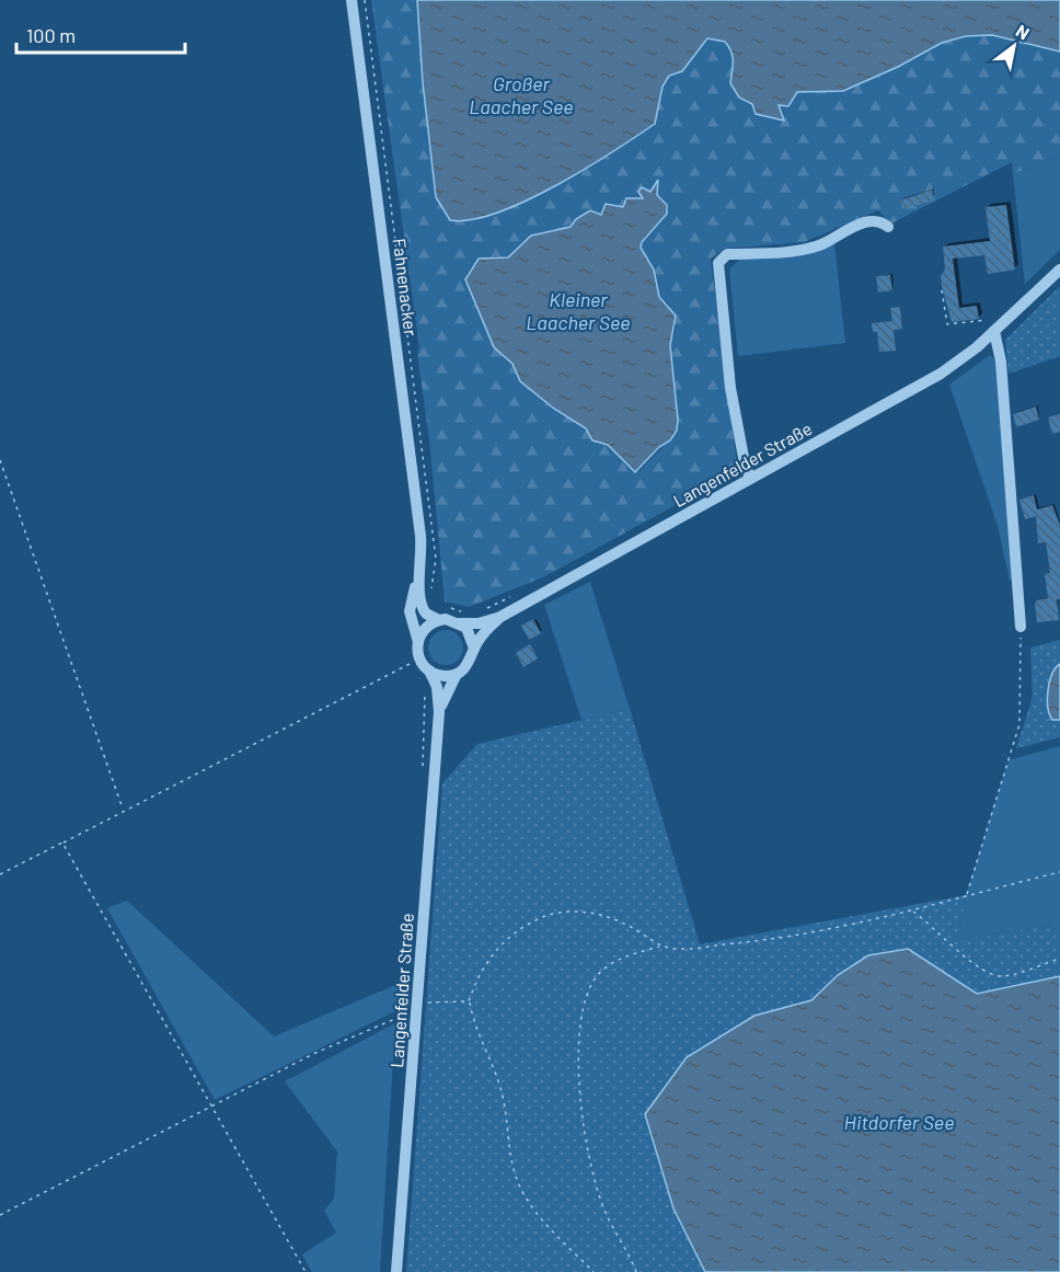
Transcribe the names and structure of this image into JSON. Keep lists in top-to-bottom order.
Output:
{
  "streets": {
    "street": ["Fahnenacker", "Langenfelder Straße"]
  },
  "crossings": [
    ["Fahnenacker", "Langenfelder Straße"]
  ],
  "water": ["Großer Laacher See", "Kleiner Laacher See", "Hitdorfer See"],
  "scale_bar": "100 m",
  "north": "top right"
}
